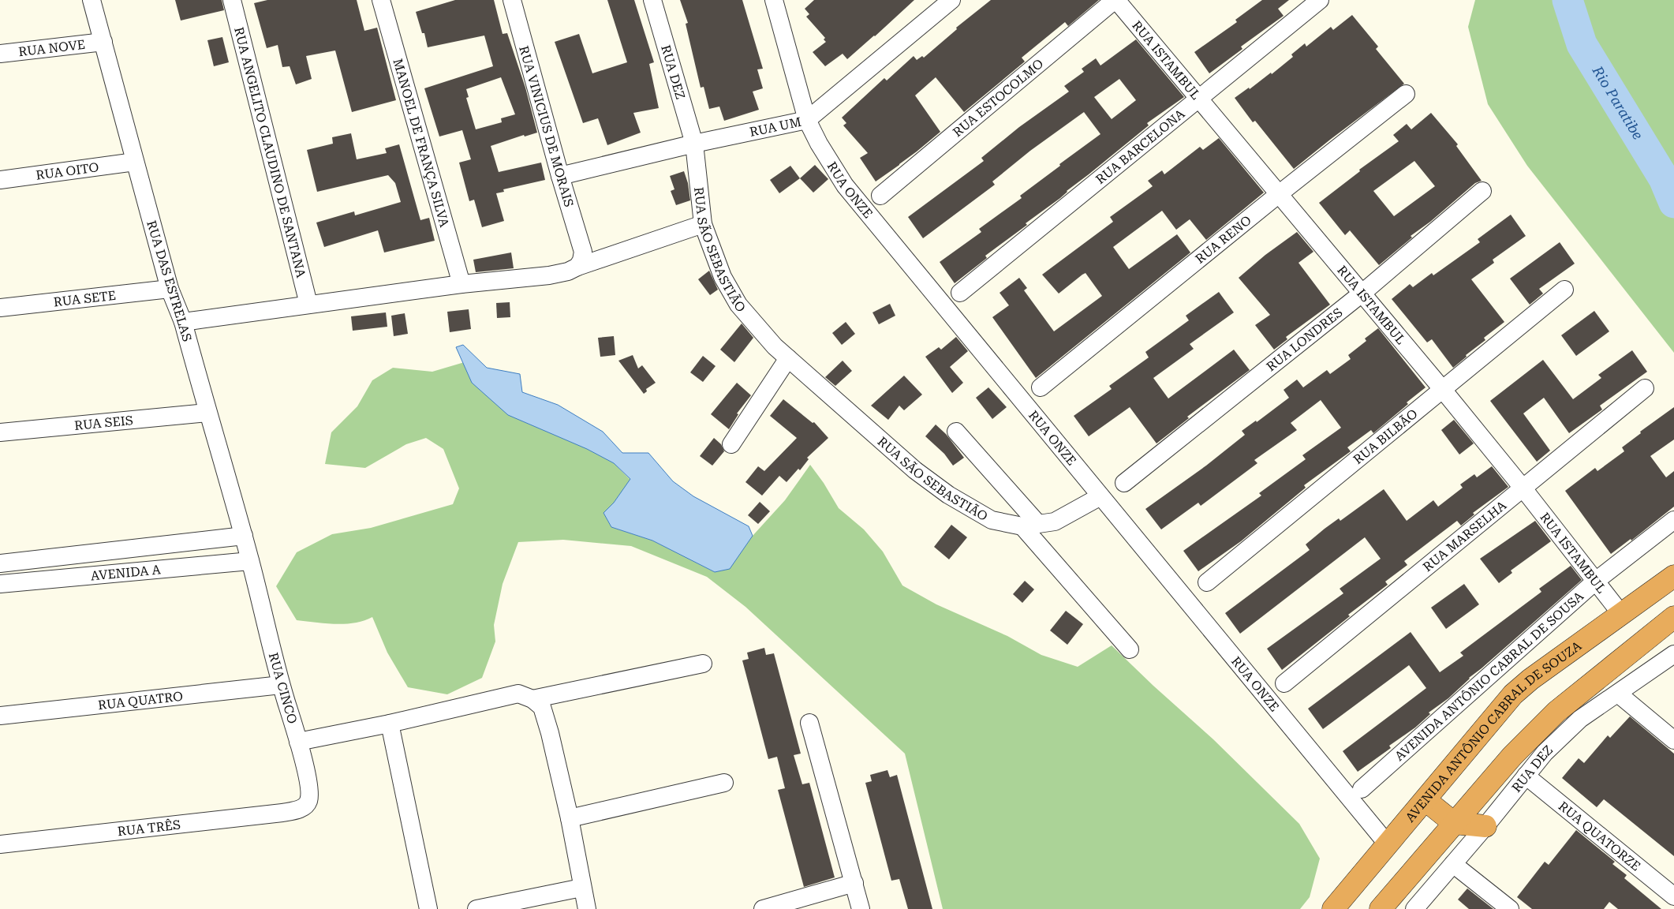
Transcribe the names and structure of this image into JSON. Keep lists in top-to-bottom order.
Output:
{
  "streets": {
    "highway": ["AVENIDA ANTÔNIO CABRAL DE SOUZA"],
    "street": [
      "RUA NOVE",
      "RUA ISTAMBUL",
      "RUA DEZ",
      "RUA ESTOCOLMO",
      "RUA VINICIUS DE MORAIS",
      "RUA UM",
      "MANOEL DE FRANÇA SILVA",
      "RUA BARCELONA",
      "RUA ANGELITO CLAUDINO DE SANTANA",
      "RUA OITO",
      "RUA ONZE",
      "RUA RENO",
      "RUA SÃO SEBASTIÃO",
      "RUA DAS ESTRELAS",
      "RUA SETE",
      "RUA LONDRES",
      "RUA SEIS",
      "RUA BILBÃO",
      "RUA MARSELHA",
      "AVENIDA A",
      "AVENIDA ANTÔNIO CABRAL DE SOUSA",
      "RUA CINCO",
      "RUA QUATRO",
      "RUA TRÊS",
      "RUA QUATORZE"
    ]
  },
  "crossings": [
    ["RUA NOVE", "RUA DAS ESTRELAS"],
    ["RUA ISTAMBUL", "RUA ESTOCOLMO"],
    ["RUA ISTAMBUL", "RUA BARCELONA"],
    ["RUA ISTAMBUL", "RUA RENO"],
    ["RUA ISTAMBUL", "RUA LONDRES"],
    ["RUA ISTAMBUL", "RUA BILBÃO"],
    ["RUA ISTAMBUL", "RUA MARSELHA"],
    ["RUA ISTAMBUL", "AVENIDA ANTÔNIO CABRAL DE SOUSA"],
    ["RUA ISTAMBUL", "AVENIDA ANTÔNIO CABRAL DE SOUZA"],
    ["RUA DEZ", "RUA UM"],
    ["RUA DEZ", "RUA SÃO SEBASTIÃO"],
    ["RUA DEZ", "RUA QUATORZE"],
    ["RUA VINICIUS DE MORAIS", "RUA UM"],
    ["RUA UM", "RUA ONZE"],
    ["RUA UM", "RUA SÃO SEBASTIÃO"],
    ["RUA OITO", "RUA DAS ESTRELAS"],
    ["RUA ONZE", "RUA SÃO SEBASTIÃO"],
    ["RUA ONZE", "AVENIDA ANTÔNIO CABRAL DE SOUZA"],
    ["RUA DAS ESTRELAS", "RUA SETE"],
    ["RUA DAS ESTRELAS", "RUA SEIS"],
    ["RUA DAS ESTRELAS", "AVENIDA A"],
    ["RUA DAS ESTRELAS", "RUA CINCO"],
    ["AVENIDA A", "RUA CINCO"],
    ["RUA CINCO", "RUA QUATRO"],
    ["RUA CINCO", "RUA TRÊS"]
  ],
  "water": ["Rio Paratibe"]
}
